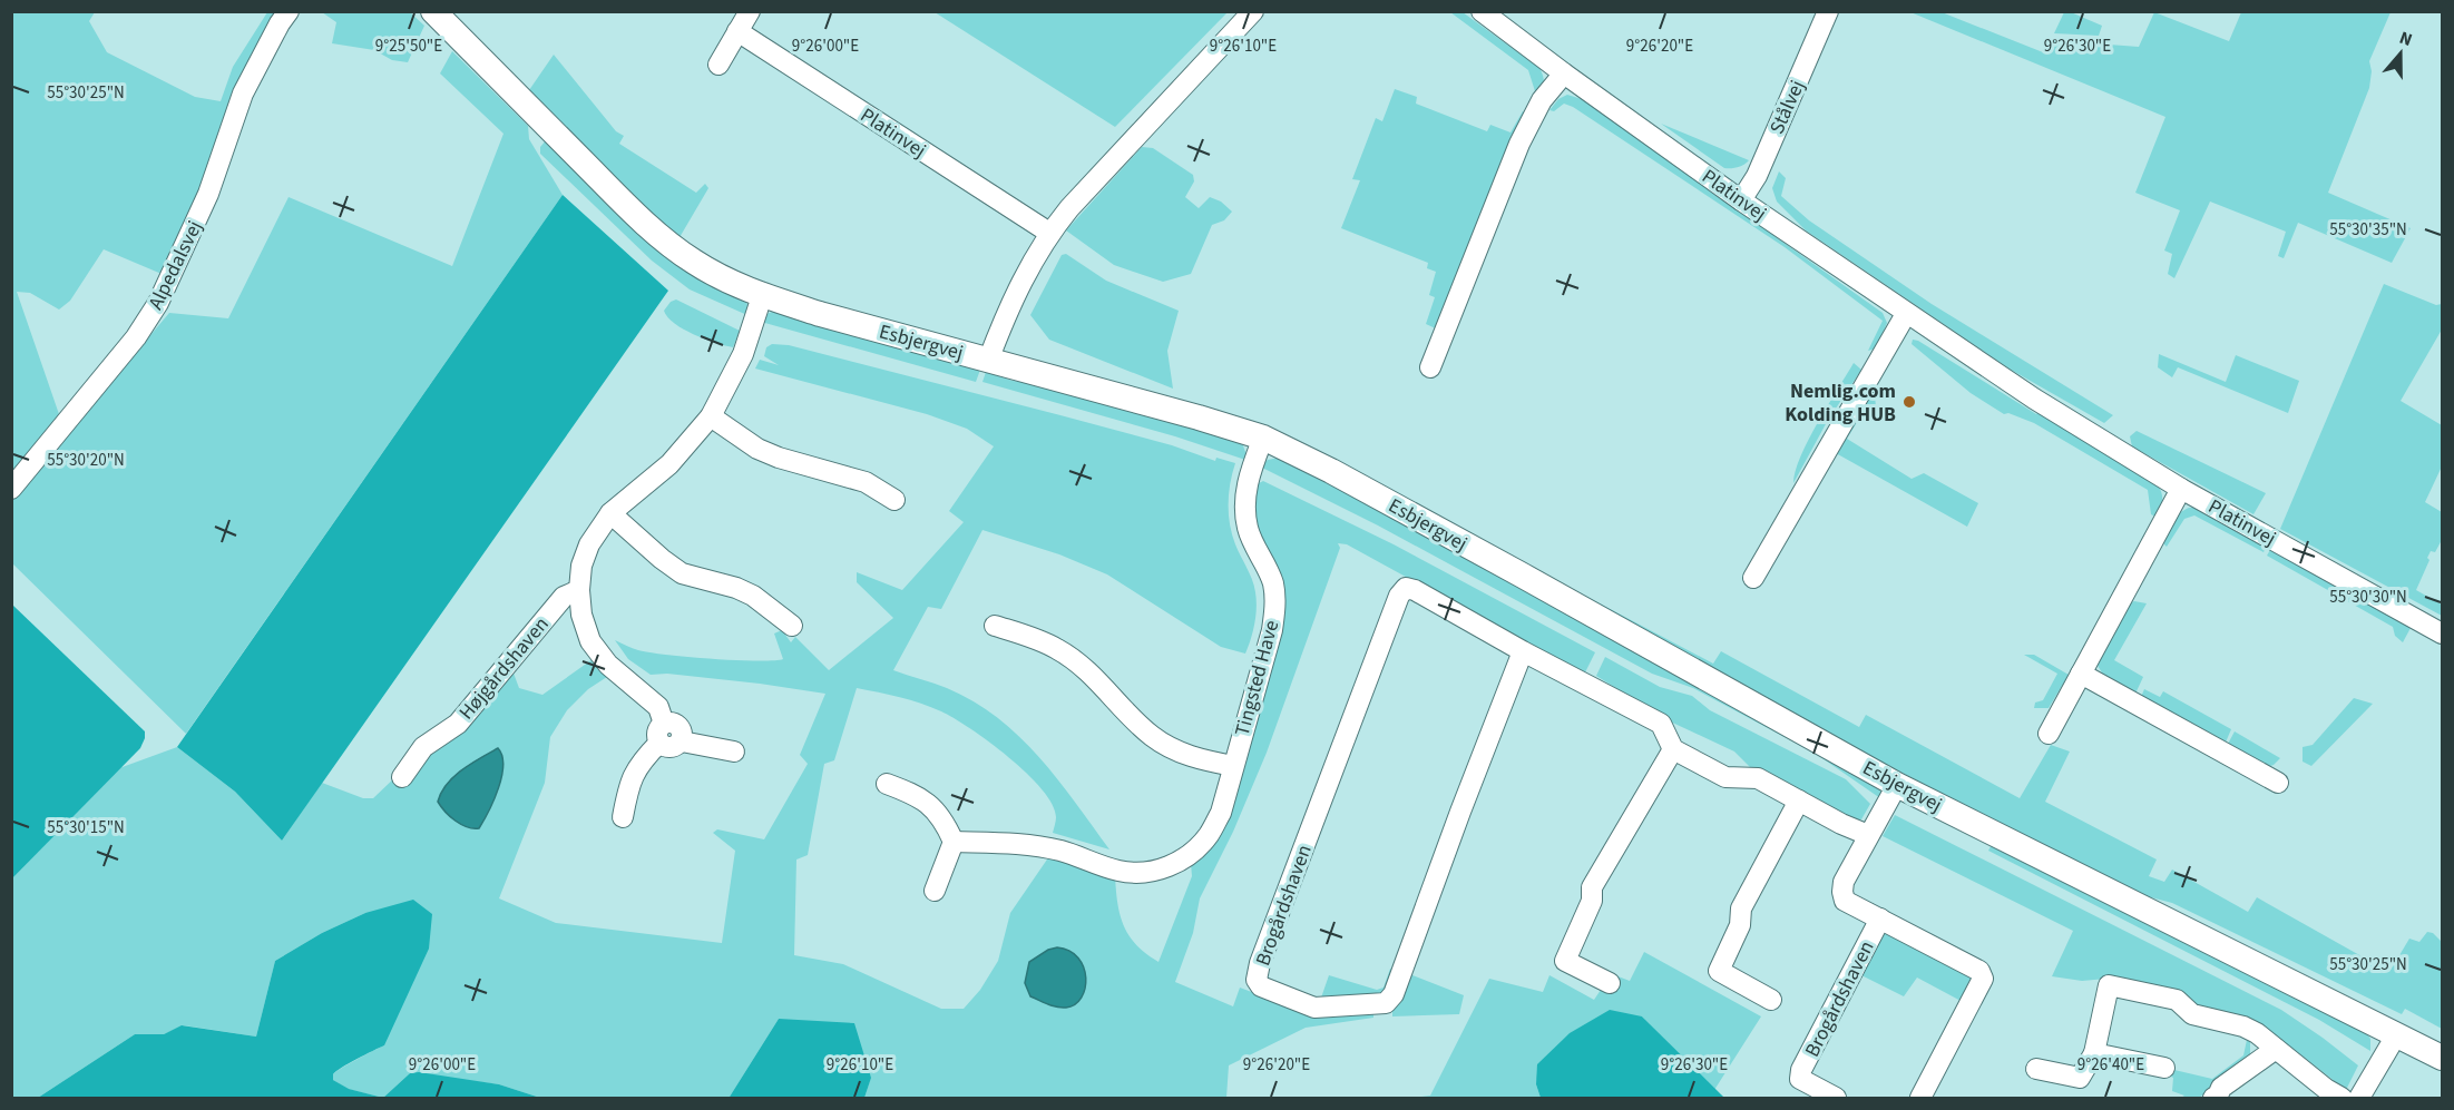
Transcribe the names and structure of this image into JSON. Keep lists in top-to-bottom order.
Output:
{
  "streets": {
    "main road": ["Esbjergvej"],
    "street": [
      "Stålvej",
      "Platinvej",
      "Alpedalsvej",
      "Højgårdshaven",
      "Tingsted Have",
      "Brogårdshaven"
    ]
  },
  "crossings": [
    ["Stålvej", "Platinvej"],
    ["Esbjergvej", "Tingsted Have"],
    ["Esbjergvej", "Brogårdshaven"]
  ],
  "places": ["Nemlig.com Kolding HUB"],
  "north": "top",
  "coordinates": [
    "9°25'50\"E",
    "9°26'00\"E",
    "9°26'10\"E",
    "9°26'20\"E",
    "9°26'30\"E",
    "55°30'25\"N",
    "55°30'35\"N",
    "55°30'20\"N",
    "55°30'30\"N",
    "55°30'15\"N",
    "9°26'40\"E"
  ]
}
